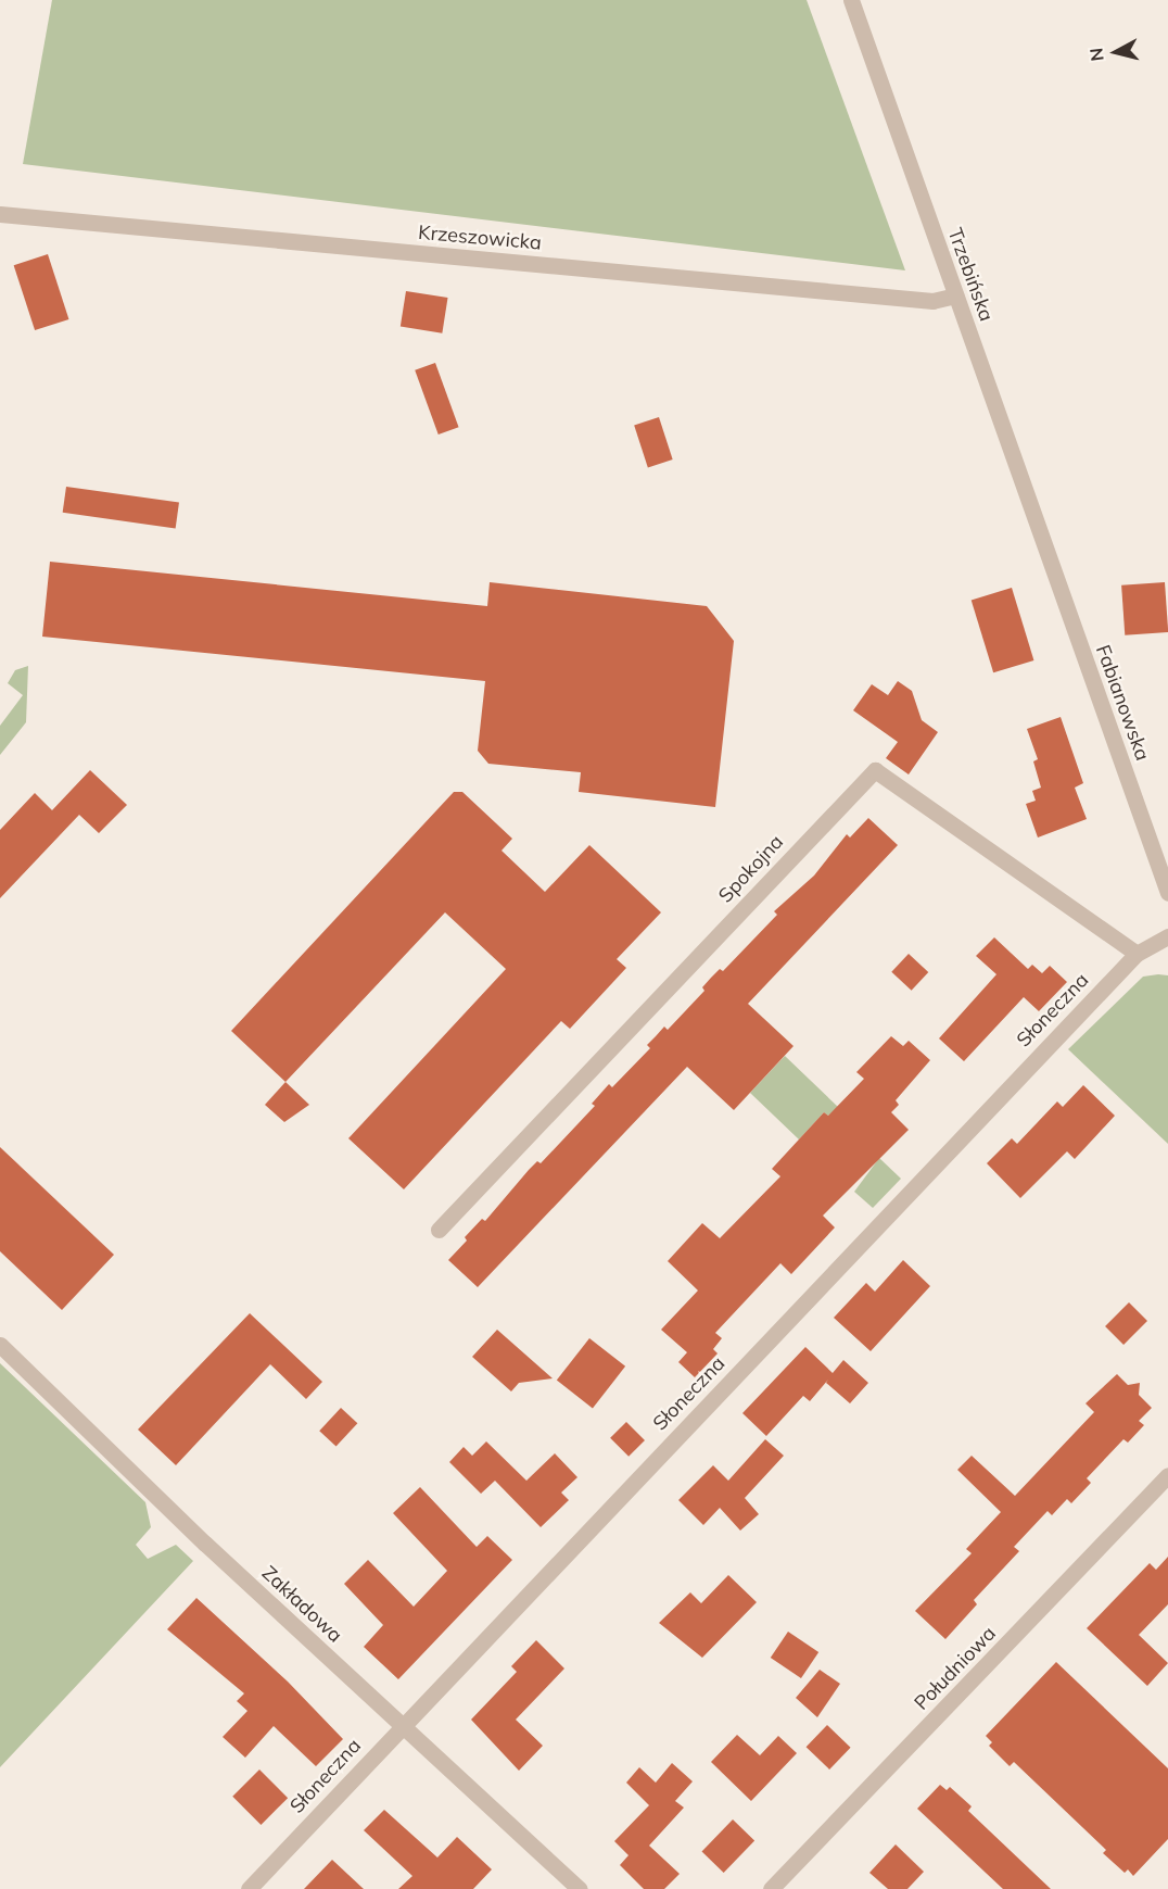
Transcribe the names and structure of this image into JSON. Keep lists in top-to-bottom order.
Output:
{
  "streets": {
    "street": [
      "Krzeszowicka",
      "Trzebińska",
      "Fabianowska",
      "Spokojna",
      "Słoneczna",
      "Zakładowa",
      "Południowa"
    ]
  },
  "crossings": [
    ["Krzeszowicka", "Trzebińska"],
    ["Trzebińska", "Fabianowska"],
    ["Spokojna", "Słoneczna"],
    ["Słoneczna", "Zakładowa"]
  ],
  "north": "left"
}
